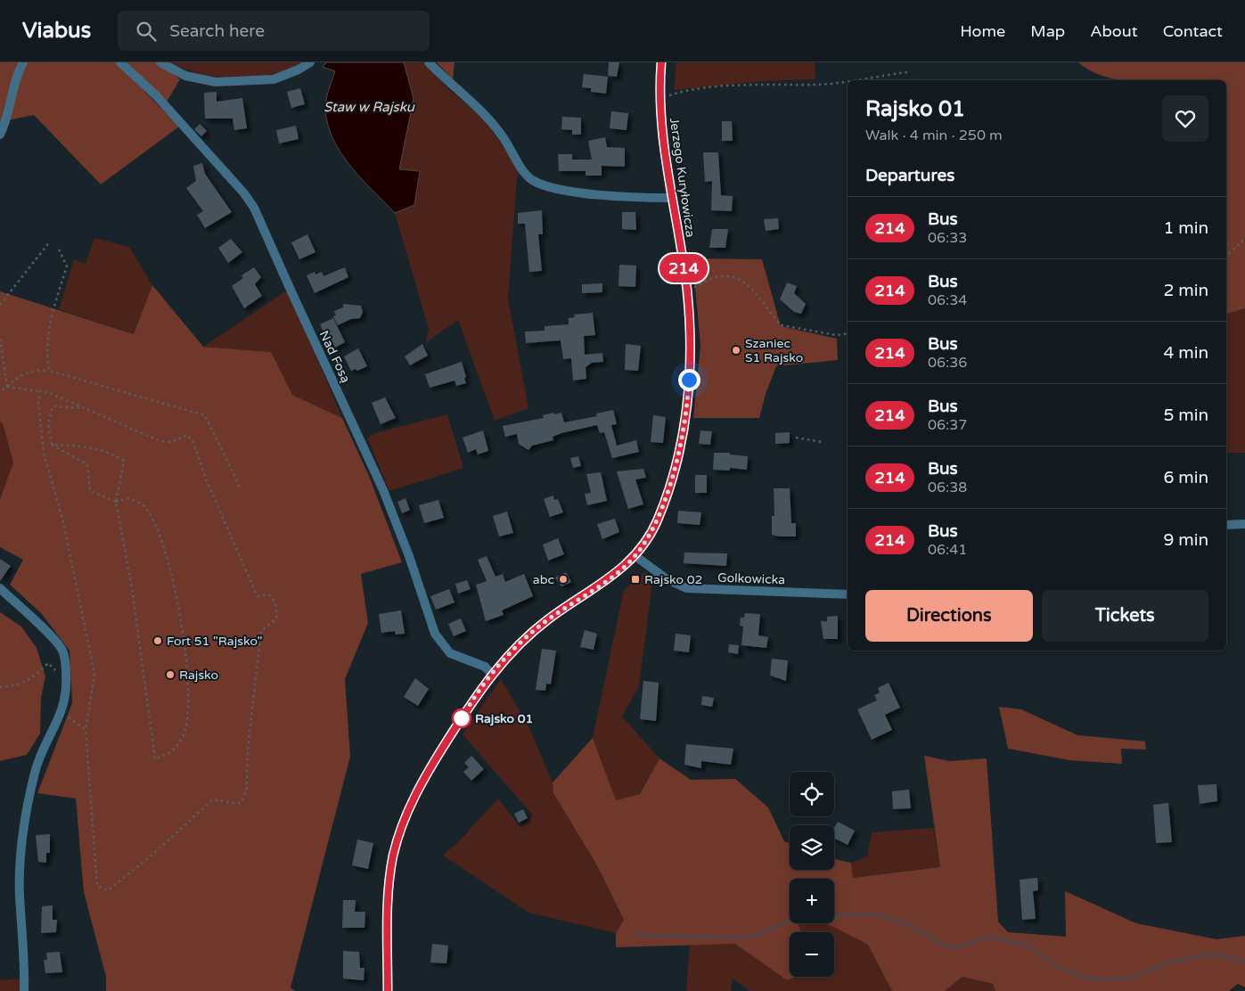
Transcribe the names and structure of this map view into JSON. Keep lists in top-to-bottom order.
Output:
{
  "streets": {
    "street": ["Jerzego Kuryłowicza", "Nad Fosą", "Golkowicka"]
  },
  "crossings": [
    ["Jerzego Kuryłowicza", "Nad Fosą"],
    ["Jerzego Kuryłowicza", "Golkowicka"]
  ],
  "water": ["Staw w Rajsku"],
  "places": {
    "other": [
      "Szaniec S1 Rajsko",
      "abc",
      "Fort 51 \"Rajsko\"",
      "Rajsko",
      "Rajsko 01"
    ],
    "transit": ["Rajsko 02"]
  },
  "lines": ["bus line 214"],
  "page": {
    "header": "Viabus",
    "search": "Search here",
    "nav": [
      "Home",
      "Map",
      "About",
      "Contact"
    ],
    "on_map": "214",
    "heading": [
      ["Rajsko 01", "Walk · 4 min · 250 m"],
      "Departures"
    ],
    "list": [
      {
        "mark": "214",
        "name": "Bus",
        "note": "06:33",
        "value": "1 min"
      },
      {
        "mark": "214",
        "name": "Bus",
        "note": "06:34",
        "value": "2 min"
      },
      {
        "mark": "214",
        "name": "Bus",
        "note": "06:36",
        "value": "4 min"
      },
      {
        "mark": "214",
        "name": "Bus",
        "note": "06:37",
        "value": "5 min"
      },
      {
        "mark": "214",
        "name": "Bus",
        "note": "06:38",
        "value": "6 min"
      },
      {
        "mark": "214",
        "name": "Bus",
        "note": "06:41",
        "value": "9 min"
      }
    ],
    "buttons": ["Directions", "Tickets"],
    "map_buttons": ["+", "−"]
  }
}
